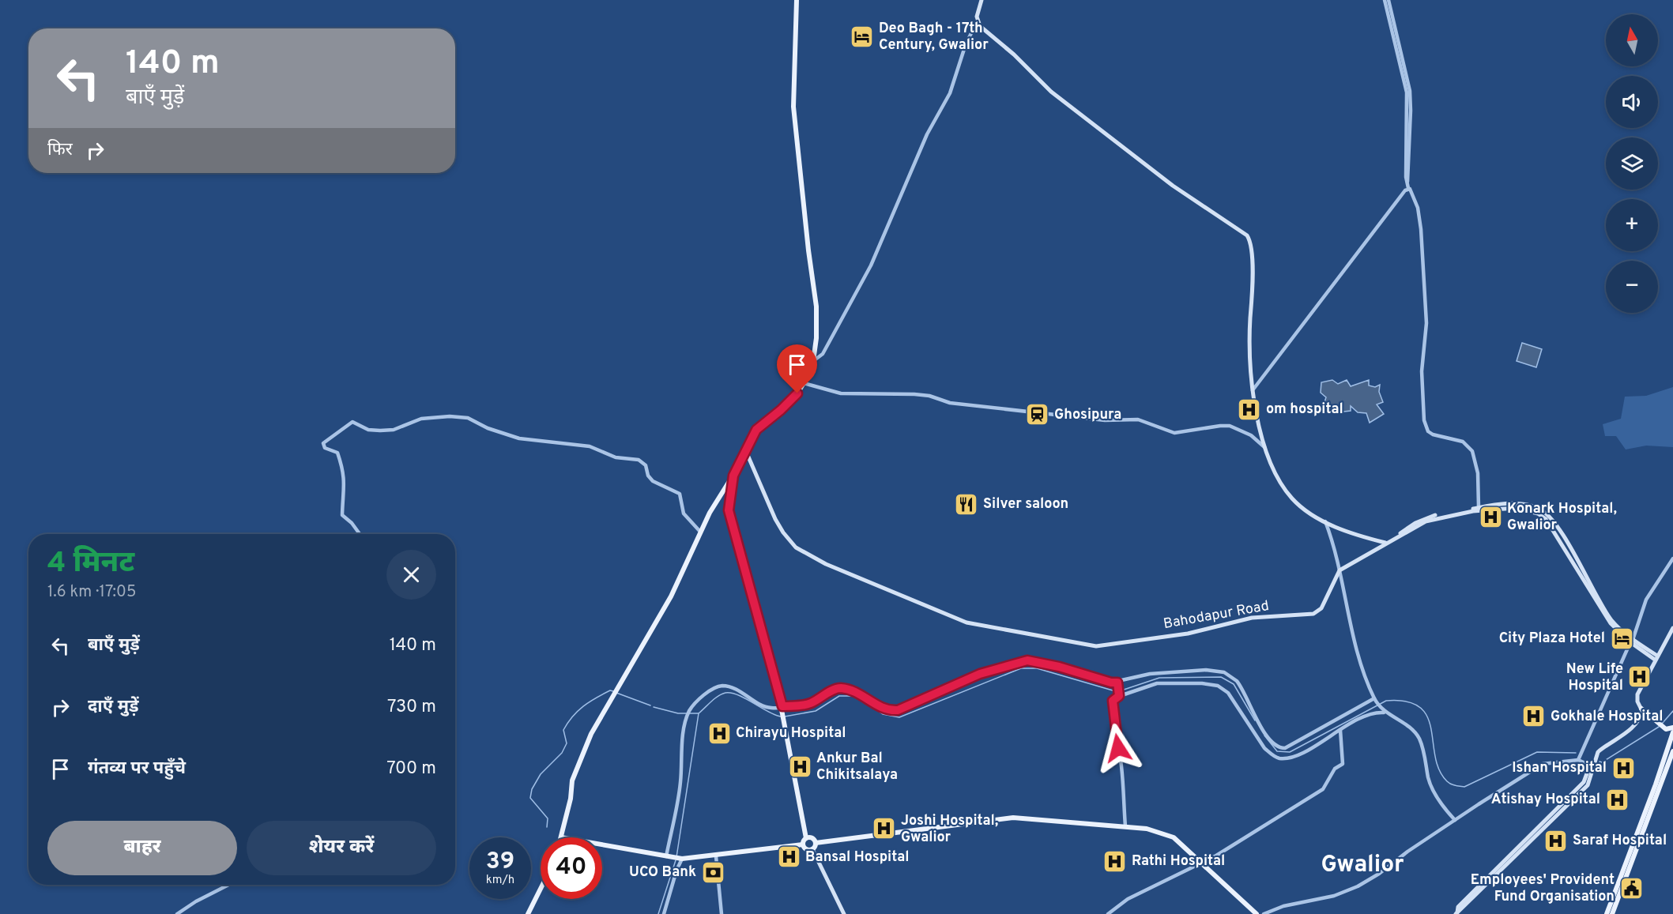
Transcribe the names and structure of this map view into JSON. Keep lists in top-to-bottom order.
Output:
{
  "streets": {
    "main road": ["Bahodapur Road"]
  },
  "districts": ["Gwalior"],
  "places": {
    "hotel": ["Deo Bagh - 17th Century, Gwalior", "City Plaza Hotel"],
    "hospital": [
      "om hospital",
      "Konark Hospital, Gwalior",
      "New Life Hospital",
      "Gokhale Hospital",
      "Chirayu Hospital",
      "Ankur Bal Chikitsalaya",
      "Ishan Hospital",
      "Atishay Hospital",
      "Joshi Hospital, Gwalior",
      "Saraf Hospital",
      "Bansal Hospital",
      "Rathi Hospital"
    ],
    "station": ["Ghosipura"],
    "restaurant": ["Silver saloon"],
    "bank": ["UCO Bank"],
    "public building": ["Employees' Provident Fund Organisation"]
  },
  "north": "top",
  "page": {
    "map_buttons": ["+", "−"],
    "turn": ["140 m", "बाएँ मुड़ें"],
    "then": "फिर",
    "heading": ["4 मिनट", "1.6 km · 17:05"],
    "list": [
      {
        "name": "बाएँ मुड़ें",
        "value": "140 m"
      },
      {
        "name": "दाएँ मुड़ें",
        "value": "730 m"
      },
      {
        "name": "गंतव्य पर पहुँचे",
        "value": "700 m"
      }
    ],
    "buttons": ["बाहर", "शेयर करें"],
    "speed": "39 km/h",
    "limit": "40"
  }
}
